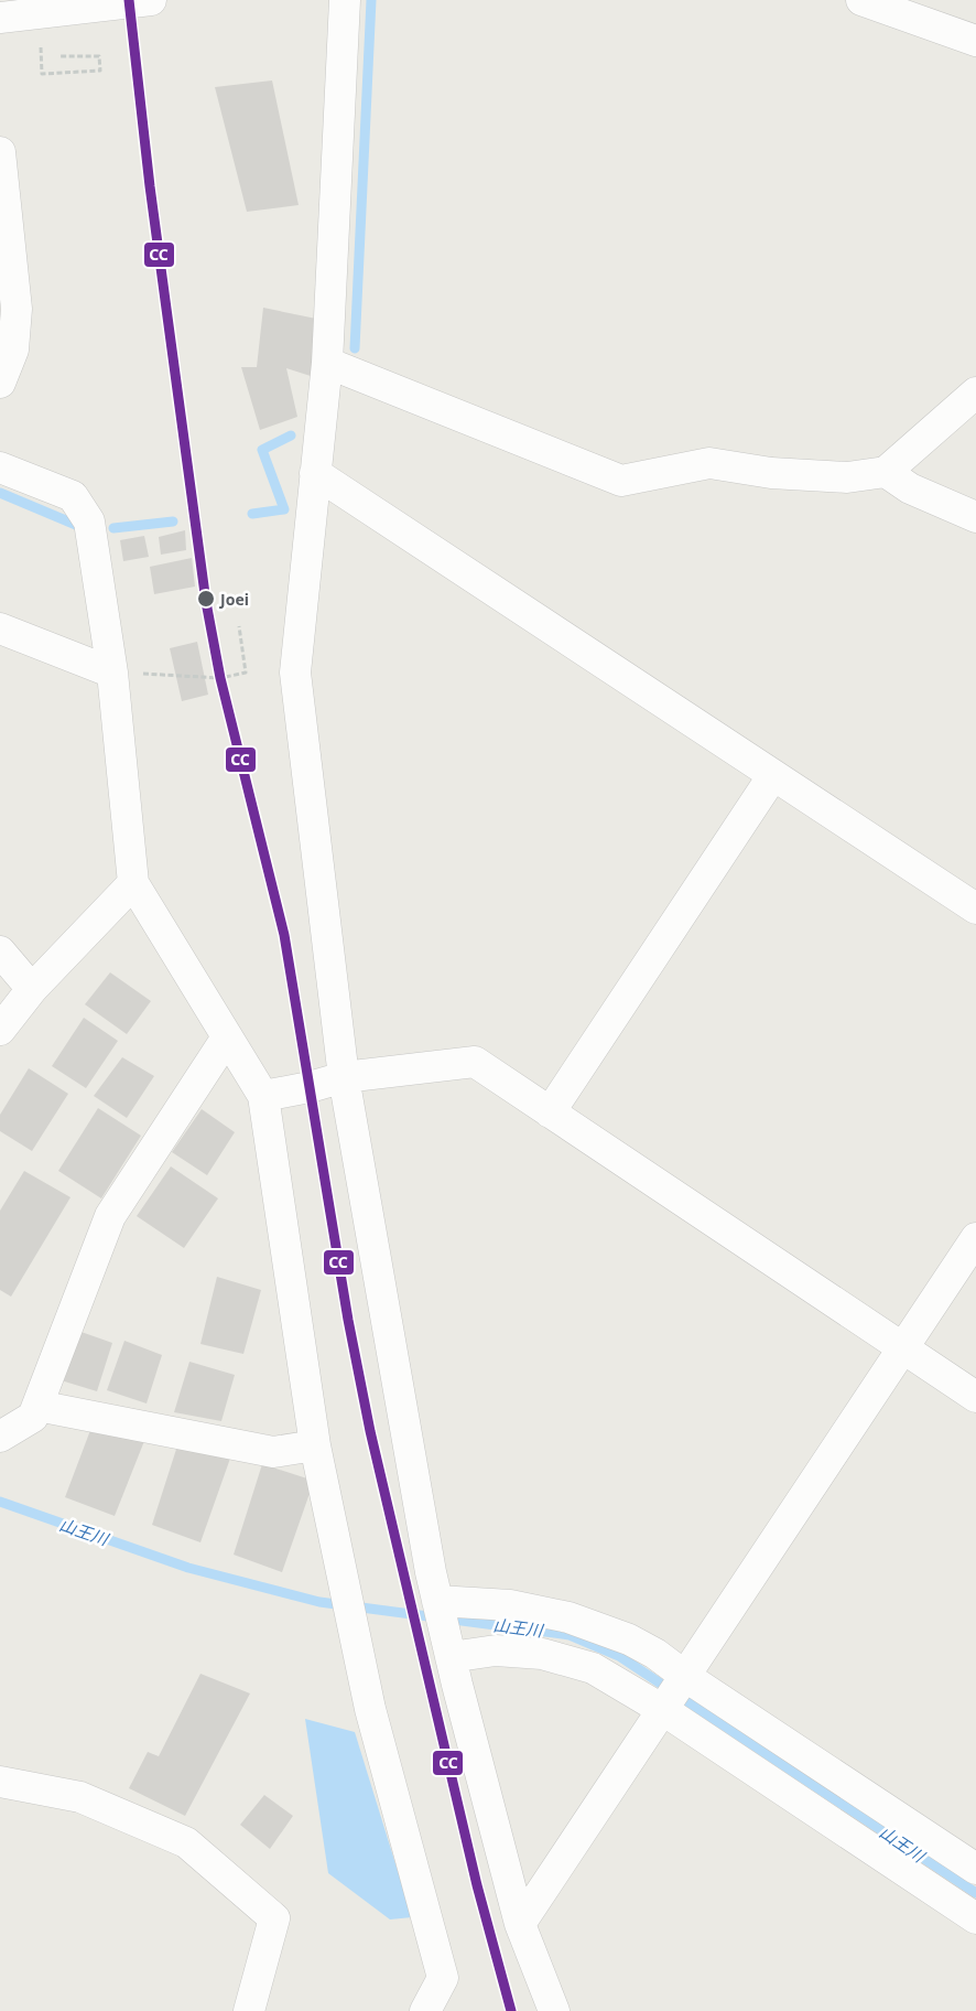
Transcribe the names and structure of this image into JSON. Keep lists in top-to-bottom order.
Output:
{
  "water": ["山王川"],
  "places": ["Joei"],
  "lines": ["transit line CC"]
}
